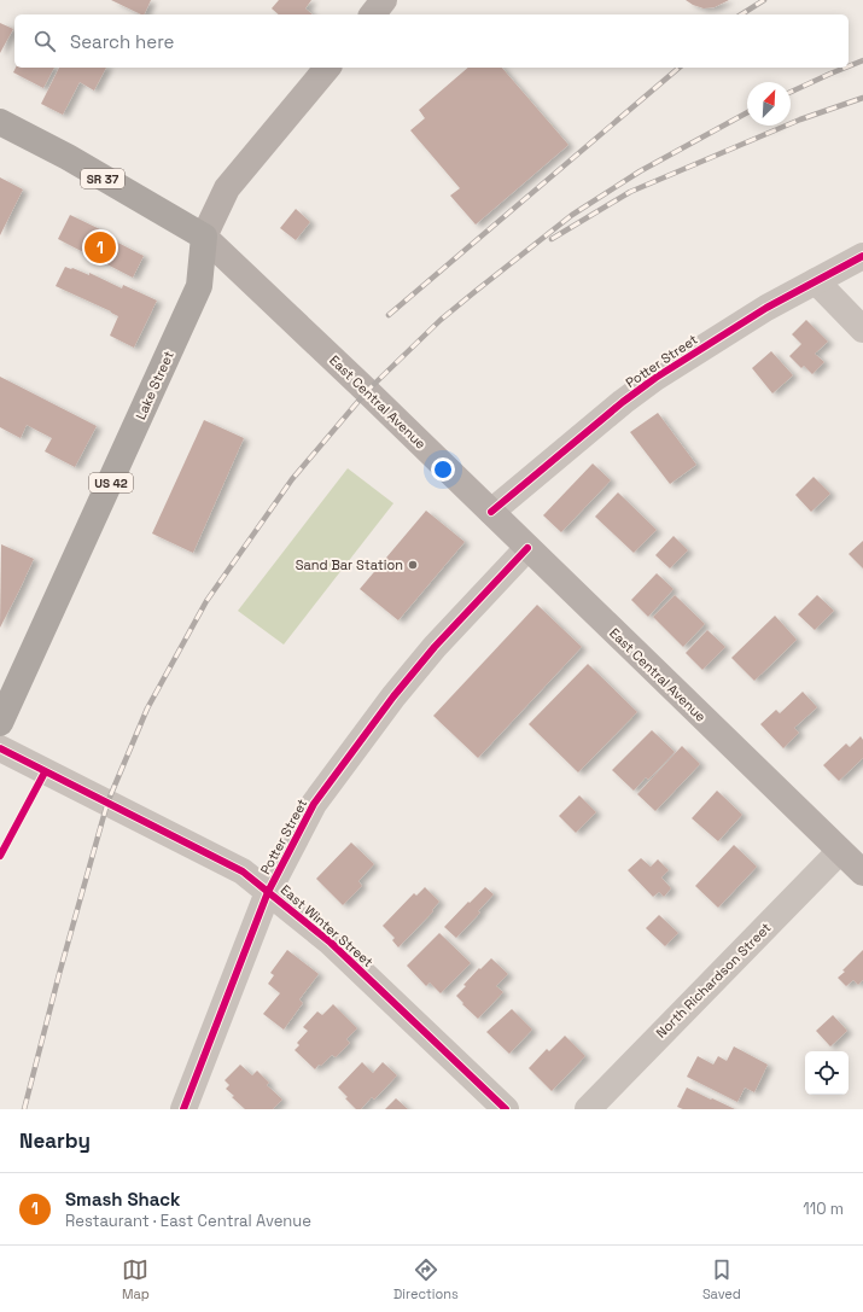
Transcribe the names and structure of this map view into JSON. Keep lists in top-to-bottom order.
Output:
{
  "streets": {
    "highway": [
      "SR 37",
      "Lake Street",
      "East Central Avenue",
      "US 42"
    ],
    "street": ["Potter Street", "East Winter Street", "North Richardson Street"]
  },
  "crossings": [
    ["Potter Street", "East Central Avenue"],
    ["Potter Street", "East Winter Street"],
    ["Lake Street", "East Central Avenue"],
    ["East Central Avenue", "North Richardson Street"]
  ],
  "places": ["Sand Bar Station"],
  "north": "top right",
  "page": {
    "search": "Search here",
    "pins": "1",
    "heading": "Nearby",
    "list": [
      {
        "mark": "1",
        "name": "Smash Shack",
        "note": "Restaurant · East Central Avenue",
        "value": "110 m"
      }
    ],
    "nav": ["Map", "Directions", "Saved"]
  }
}
